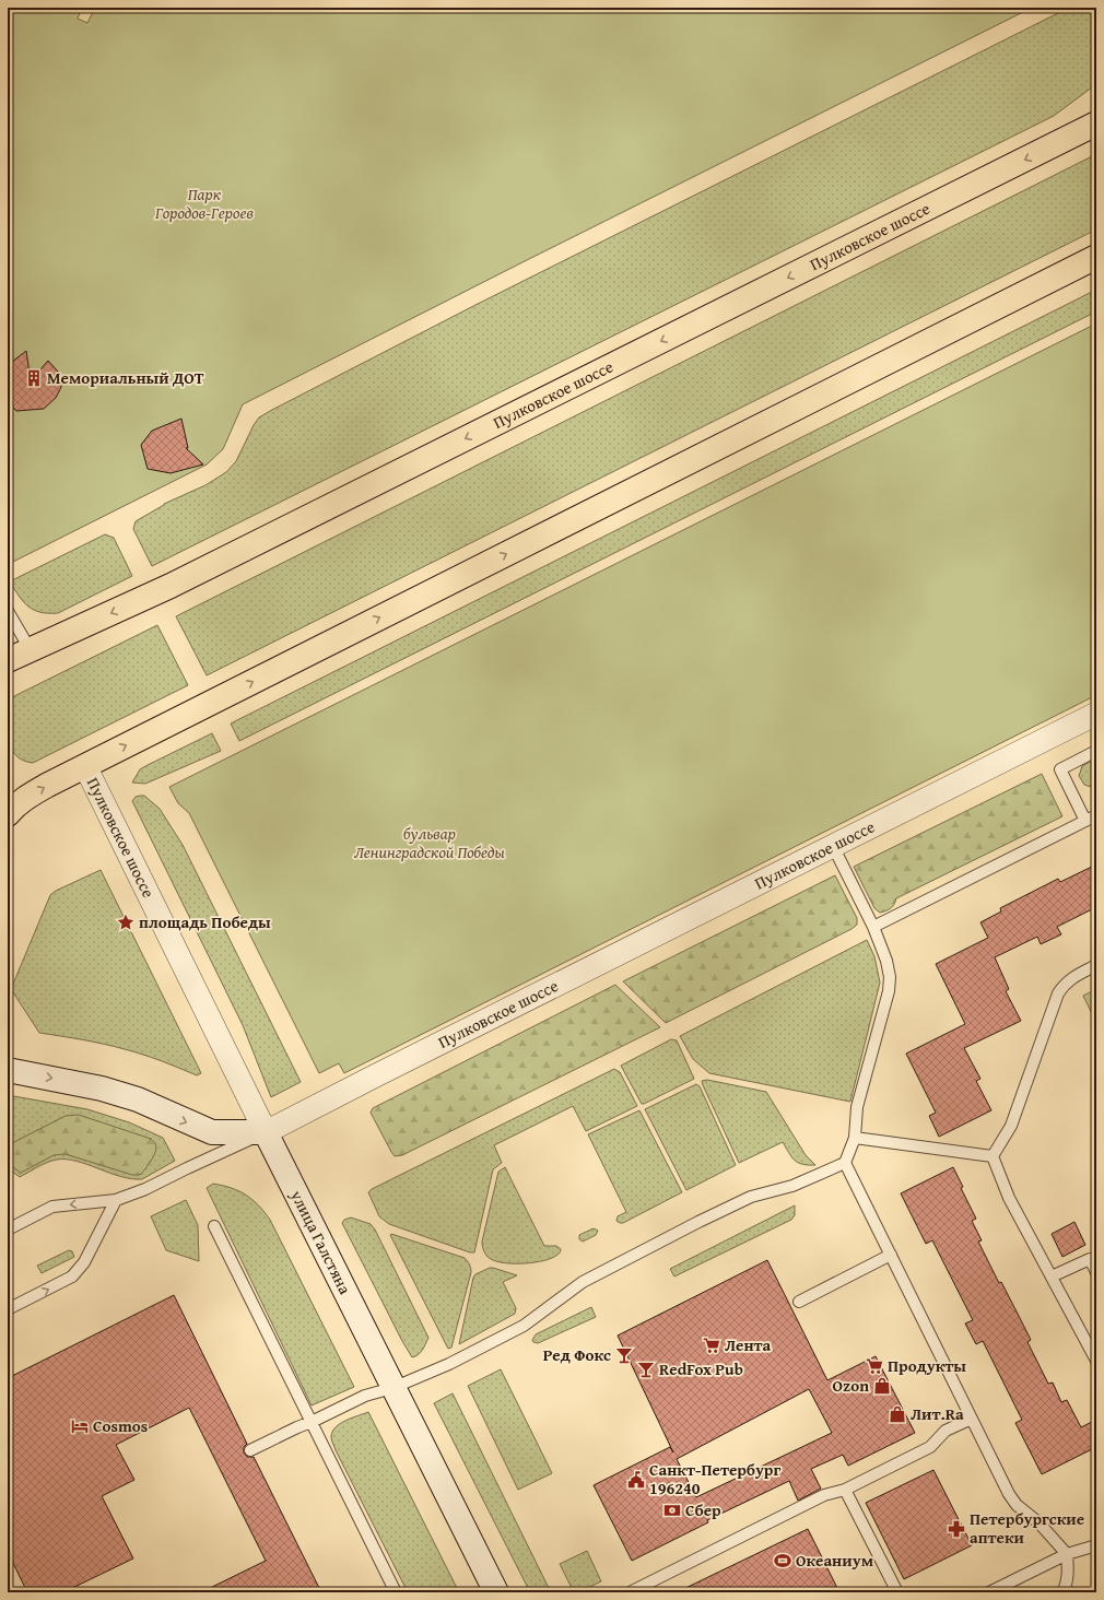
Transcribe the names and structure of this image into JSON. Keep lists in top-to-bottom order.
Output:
{
  "streets": {
    "main road": ["Пулковское шоссе"],
    "street": ["улица Галстяна"]
  },
  "crossings": [
    ["Пулковское шоссе", "улица Галстяна"]
  ],
  "parks": ["Парк Городов-Героев", "бульвар Ленинградской Победы"],
  "places": {
    "building": ["Мемориальный ДОТ"],
    "place": ["площадь Победы"],
    "supermarket": ["Лента", "Продукты"],
    "bar": ["Ред Фокс", "RedFox Pub"],
    "shop": ["Ozon", "Лит.Ra"],
    "hotel": ["Cosmos"],
    "public building": ["Санкт-Петербург 196240"],
    "bank": ["Сбер"],
    "pharmacy": ["Петербургские аптеки"],
    "sports": ["Океаниум"]
  }
}
